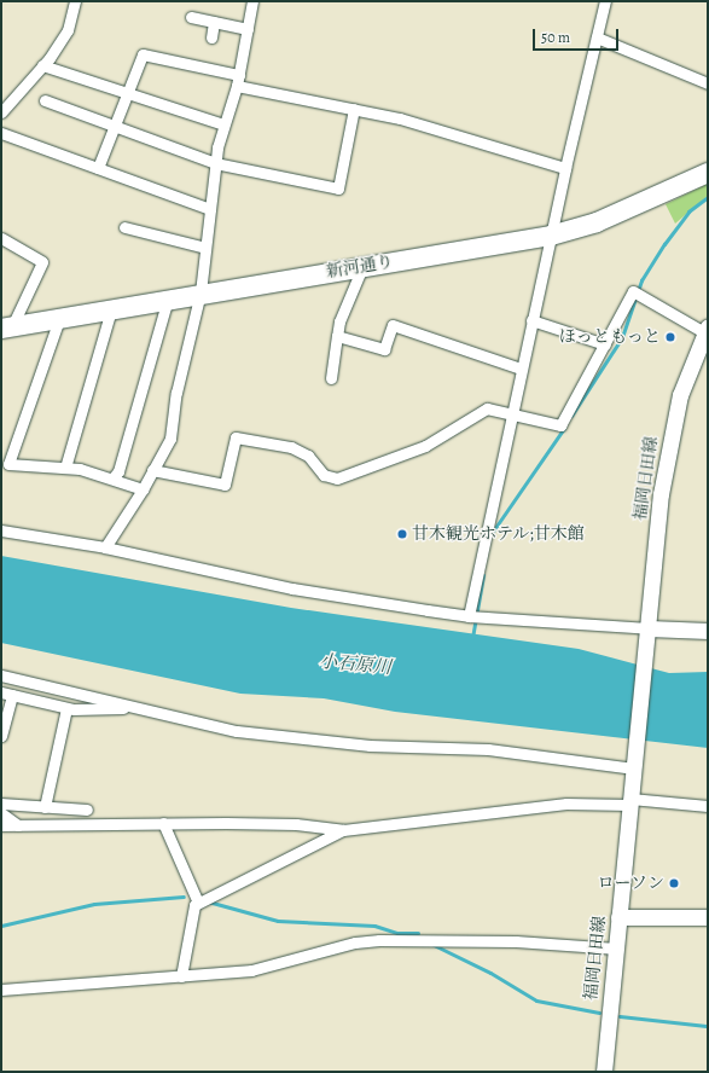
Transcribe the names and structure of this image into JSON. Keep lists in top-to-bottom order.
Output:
{
  "streets": {
    "highway": ["新河通り"],
    "main road": ["福岡日田線"]
  },
  "water": ["小石原川"],
  "places": ["ほっともっと", "甘木観光ホテル;甘木館", "ローソン"],
  "scale_bar": "50 m"
}
